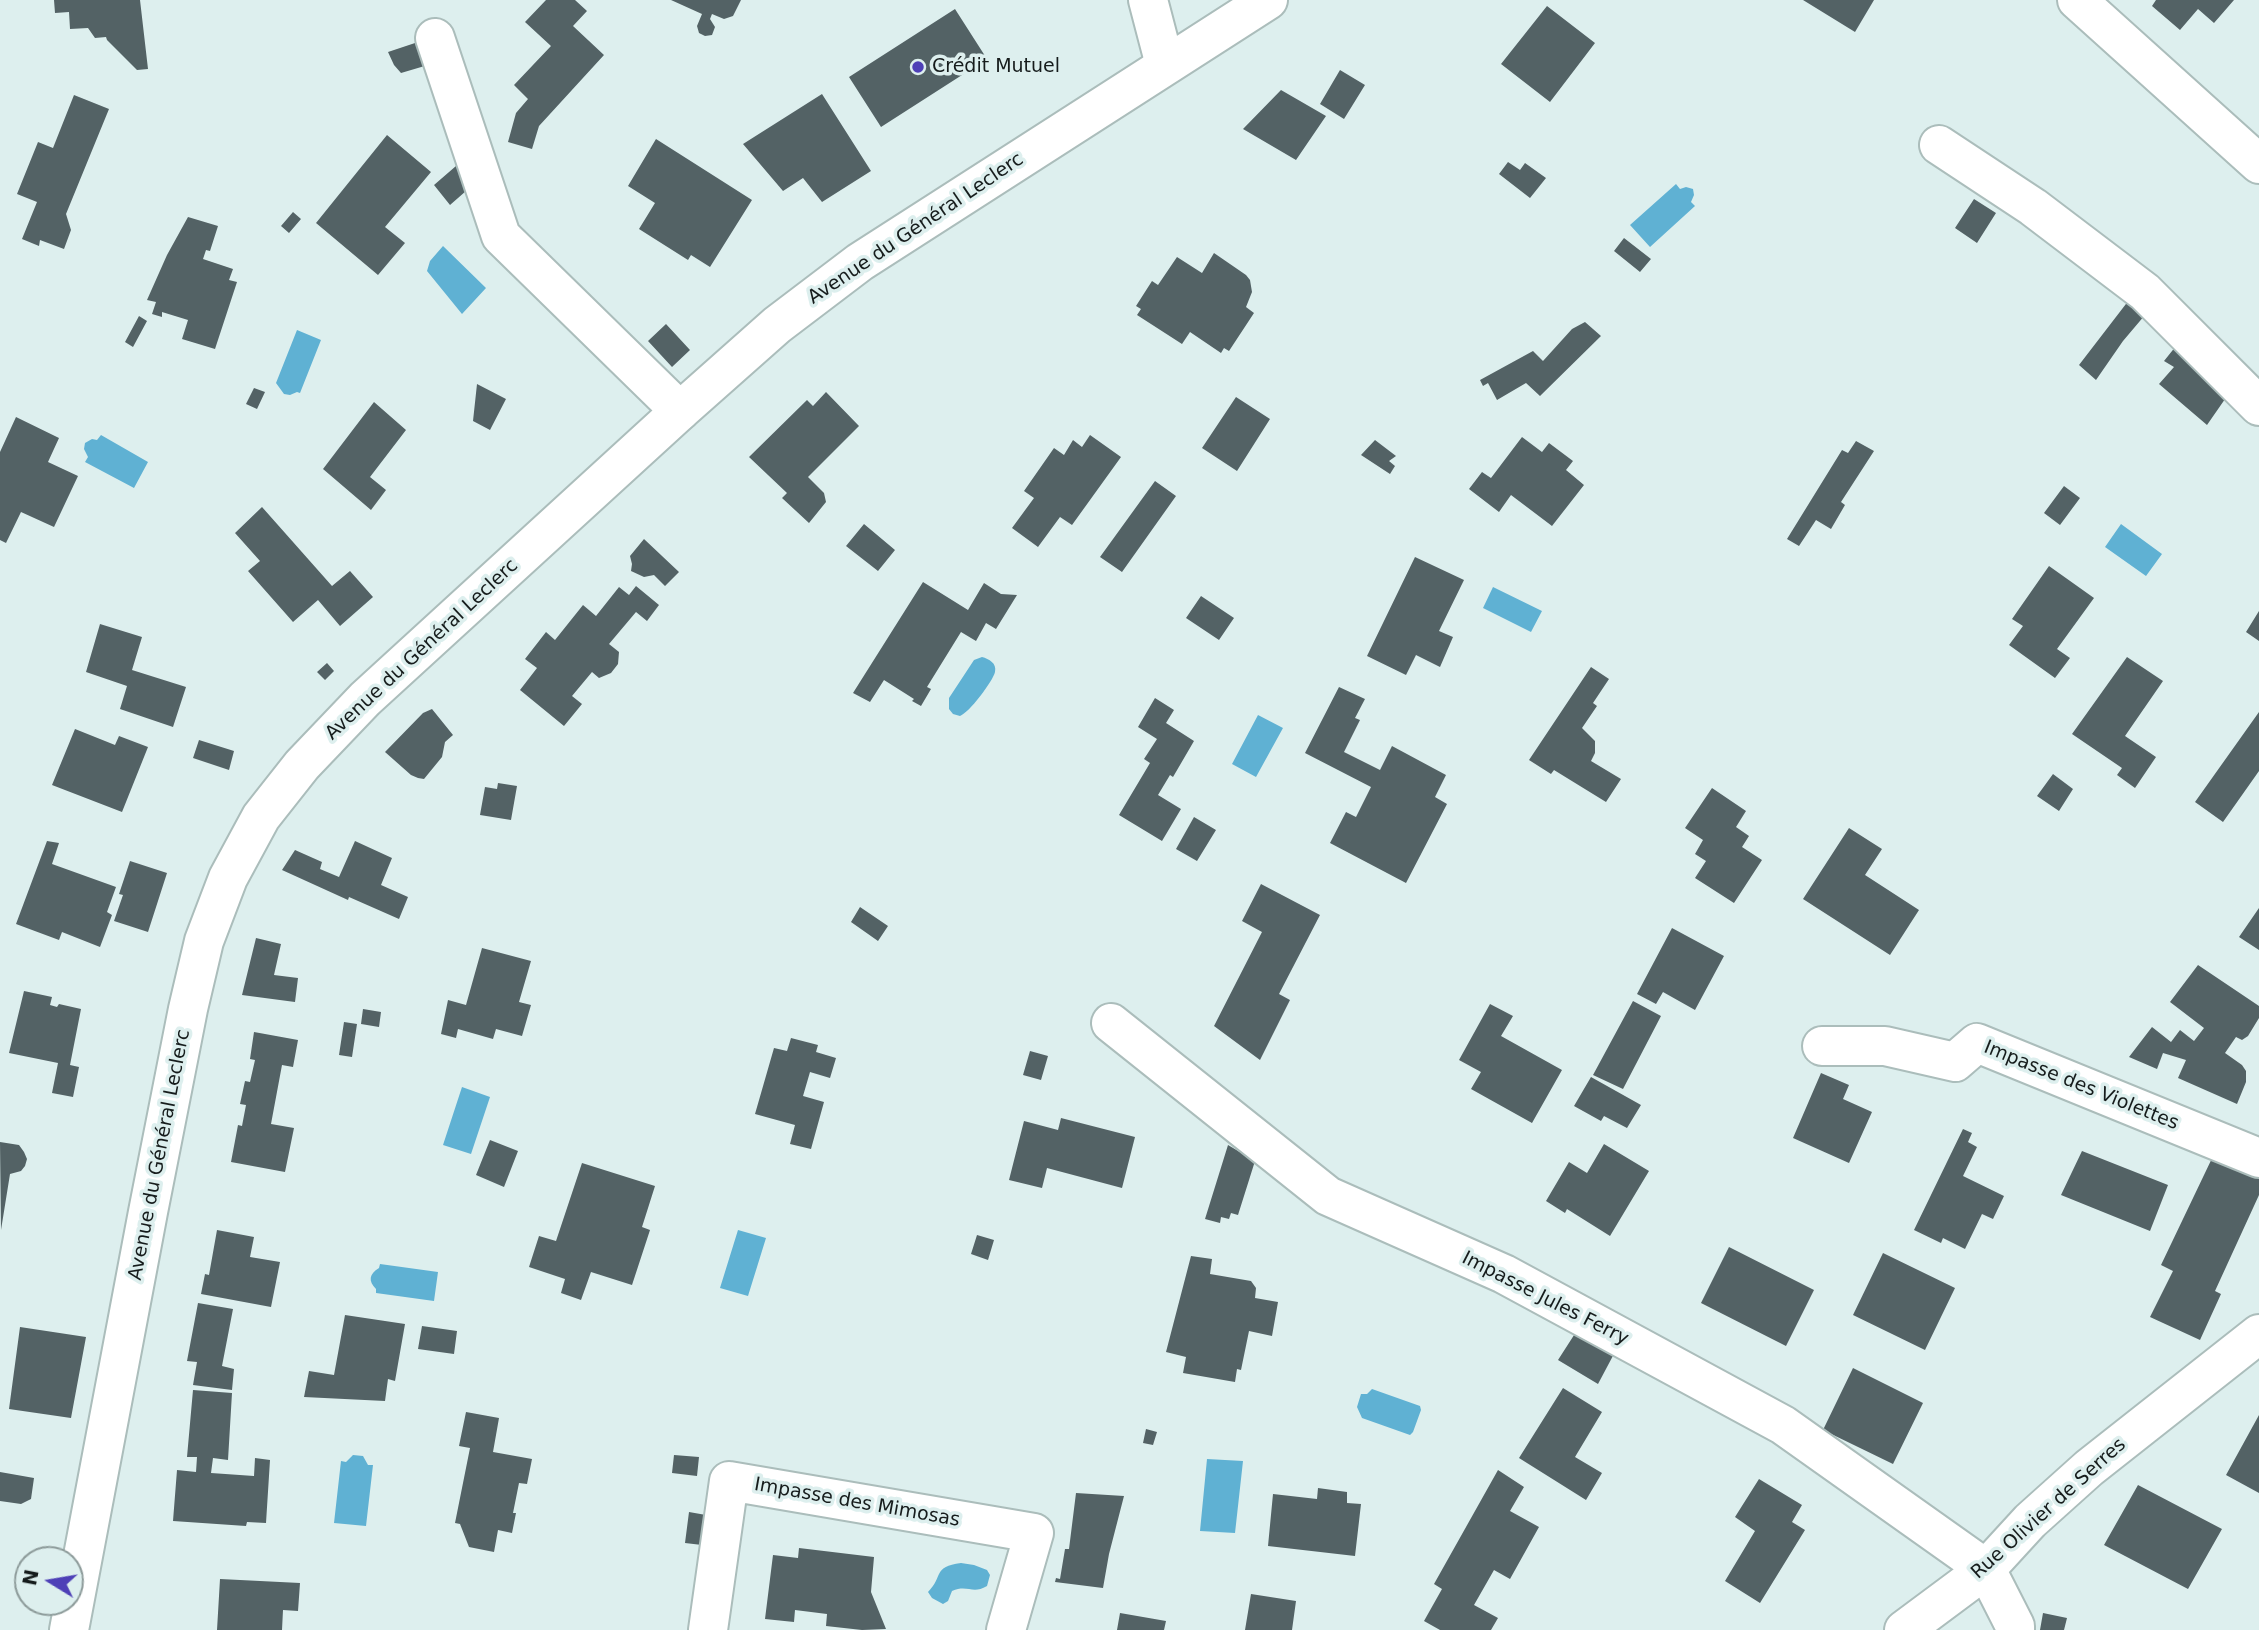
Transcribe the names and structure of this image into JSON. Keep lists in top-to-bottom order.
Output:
{
  "streets": {
    "street": [
      "Avenue du Général Leclerc",
      "Impasse des Violettes",
      "Impasse Jules Ferry",
      "Impasse des Mimosas",
      "Rue Olivier de Serres"
    ]
  },
  "crossings": [
    ["Impasse Jules Ferry", "Rue Olivier de Serres"]
  ],
  "places": ["Crédit Mutuel"],
  "north": "left"
}
